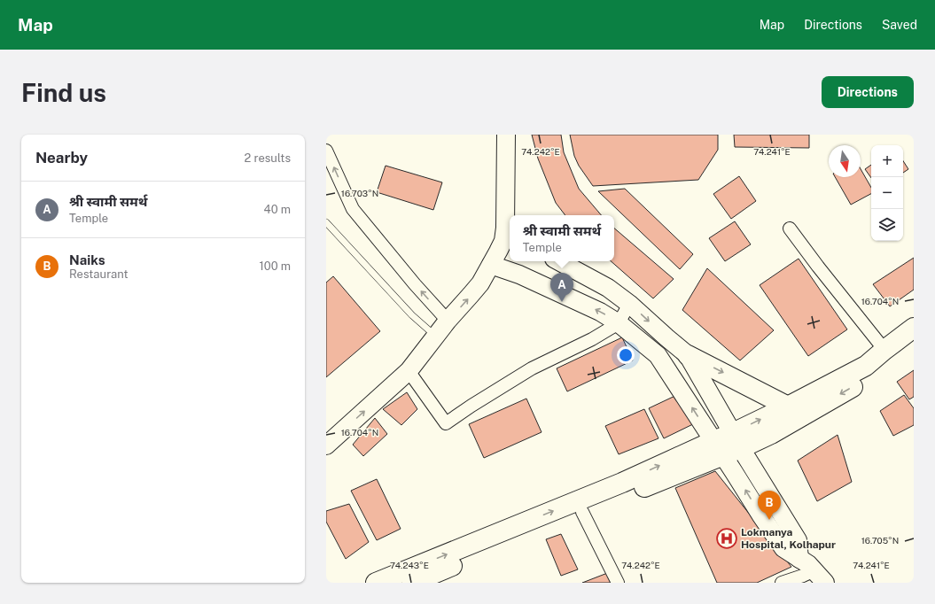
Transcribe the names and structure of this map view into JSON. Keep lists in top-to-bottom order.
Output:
{
  "places": {
    "hospital": ["Lokmanya Hospital, Kolhapur"]
  },
  "north": "bottom",
  "page": {
    "header": "Map",
    "nav": ["Map", "Directions", "Saved"],
    "buttons": "Directions",
    "title": "Find us",
    "heading": ["Nearby", "2 results"],
    "map_buttons": ["+", "−"],
    "list": [
      {
        "mark": "A",
        "name": "श्री स्वामी समर्थ",
        "note": "Temple",
        "value": "40 m"
      },
      {
        "mark": "B",
        "name": "Naiks",
        "note": "Restaurant",
        "value": "100 m"
      }
    ],
    "popup": ["श्री स्वामी समर्थ", "Temple"],
    "pins": ["A", "B"]
  },
  "coordinates": [
    "74.242°E",
    "74.241°E",
    "16.703°N",
    "16.704°N",
    "16.705°N",
    "74.243°E"
  ]
}
